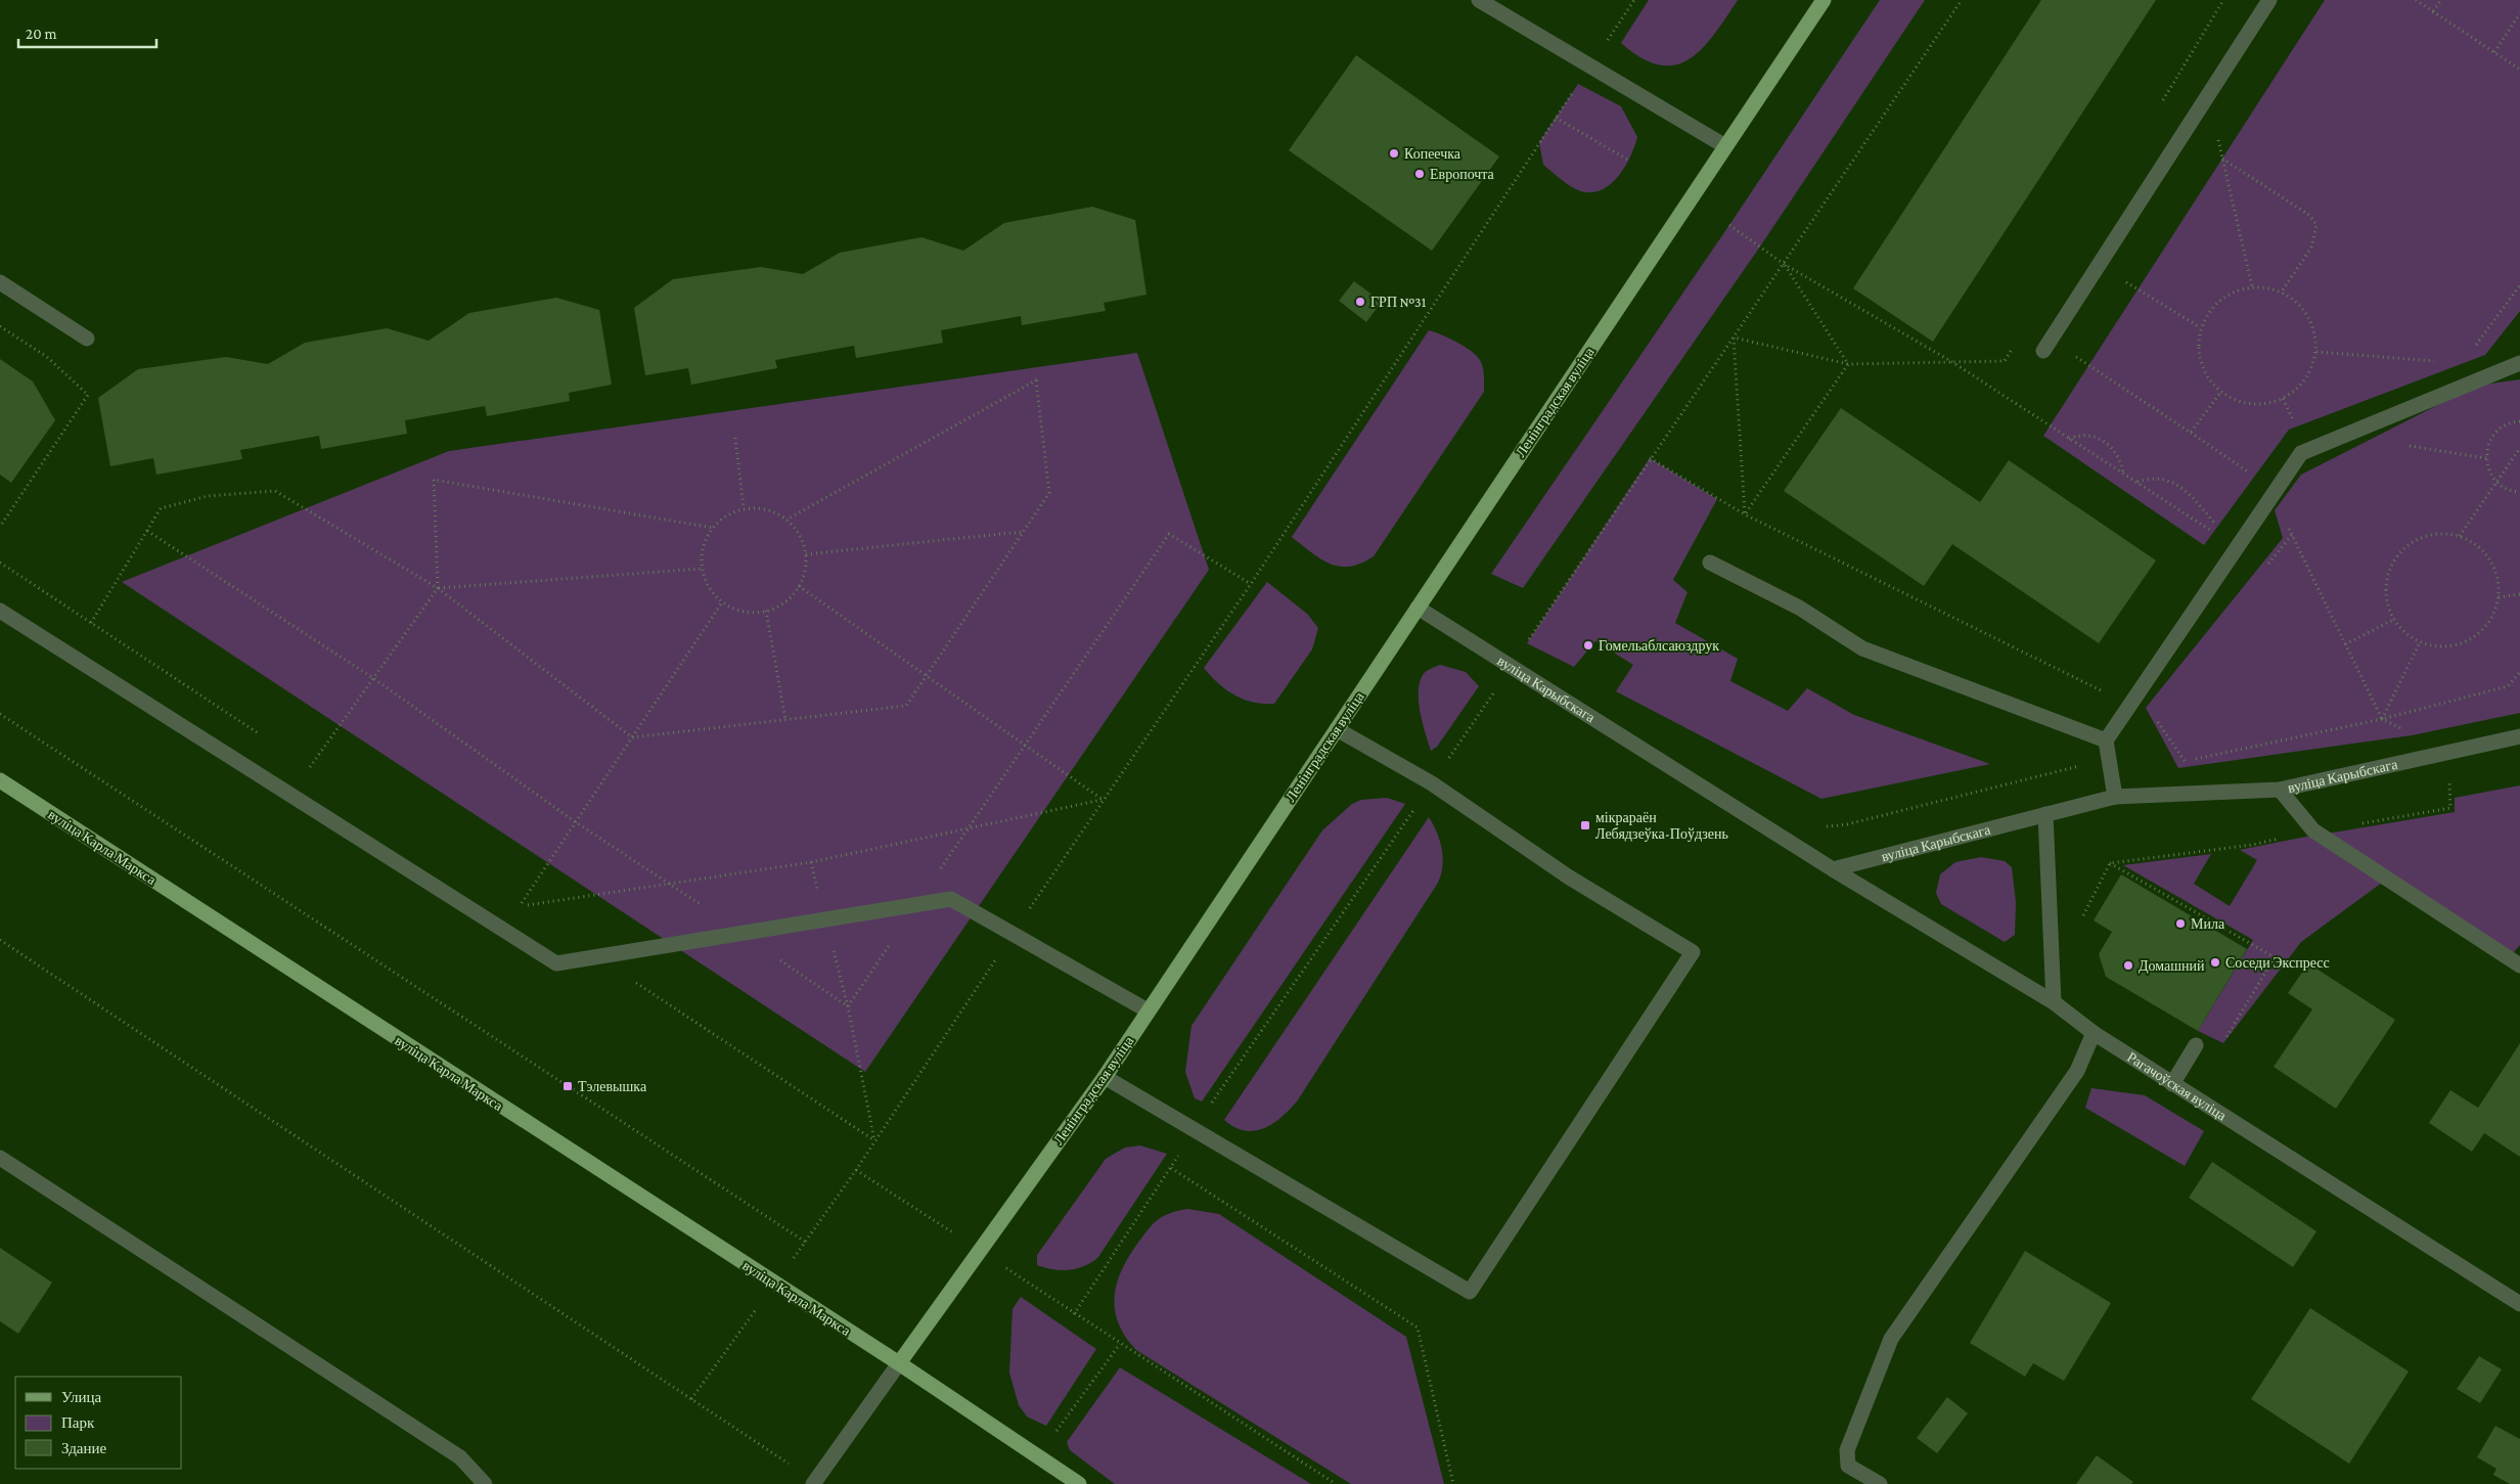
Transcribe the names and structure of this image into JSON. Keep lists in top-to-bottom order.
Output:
{
  "streets": {
    "main road": ["Ленінградская вуліца", "вуліца Карла Маркса"],
    "street": ["вуліца Карыбскага", "Рагачоўская вуліца"]
  },
  "crossings": [
    ["Ленінградская вуліца", "вуліца Карыбскага"],
    ["Ленінградская вуліца", "вуліца Карла Маркса"],
    ["вуліца Карыбскага", "Рагачоўская вуліца"]
  ],
  "places": {
    "other": [
      "Копеечка",
      "Европочта",
      "ГРП №31",
      "Гомельаблсаюздрук",
      "Мила",
      "Соседи Экспресс",
      "Домашний"
    ],
    "transit": ["мікрараён Лебядзеўка-Поўдзень", "Тэлевышка"]
  },
  "legend": ["Улица", "Парк", "Здание"],
  "scale_bar": "20 m"
}
